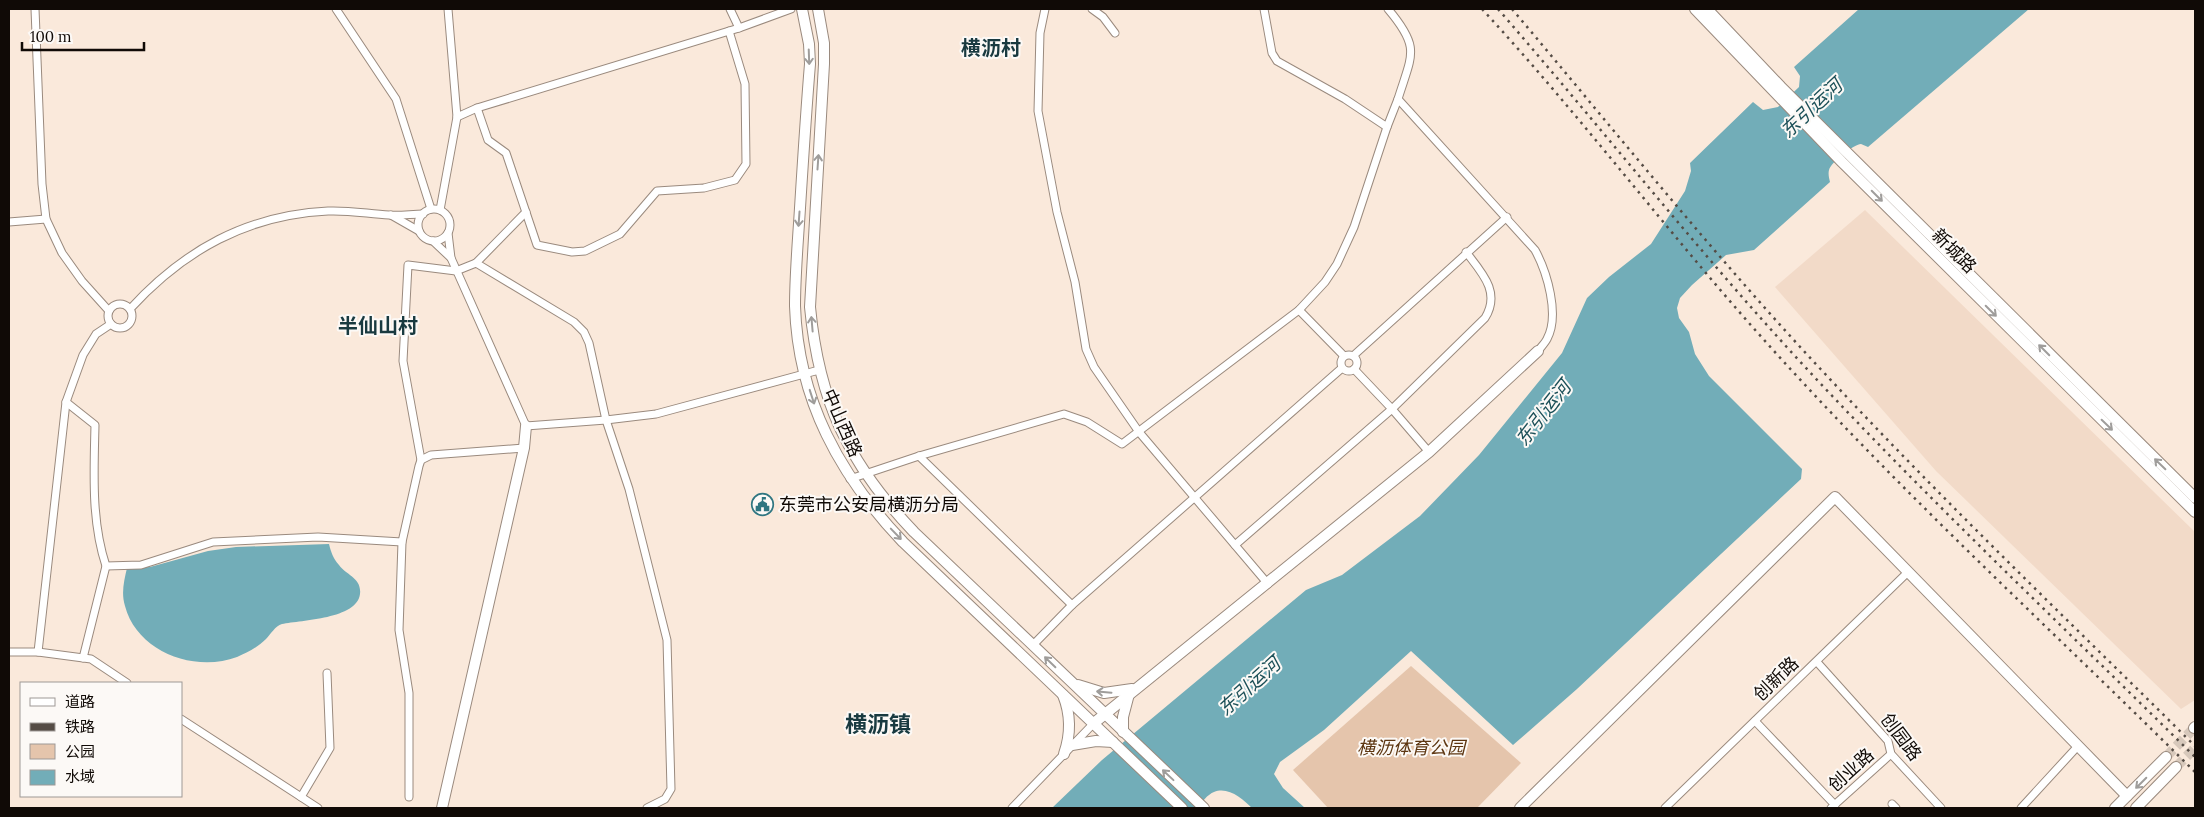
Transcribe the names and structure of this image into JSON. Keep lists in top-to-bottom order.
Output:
{
  "streets": {
    "street": [
      "新城路",
      "中山西路",
      "创新路",
      "创园路",
      "创业路"
    ]
  },
  "crossings": [
    ["创新路", "创园路"],
    ["创园路", "创业路"]
  ],
  "districts": ["横沥村", "半仙山村", "横沥镇"],
  "water": ["东引运河"],
  "parks": ["横沥体育公园"],
  "places": {
    "public building": ["东莞市公安局横沥分局"]
  },
  "legend": [
    "道路",
    "铁路",
    "公园",
    "水域"
  ],
  "scale_bar": "100 m"
}
